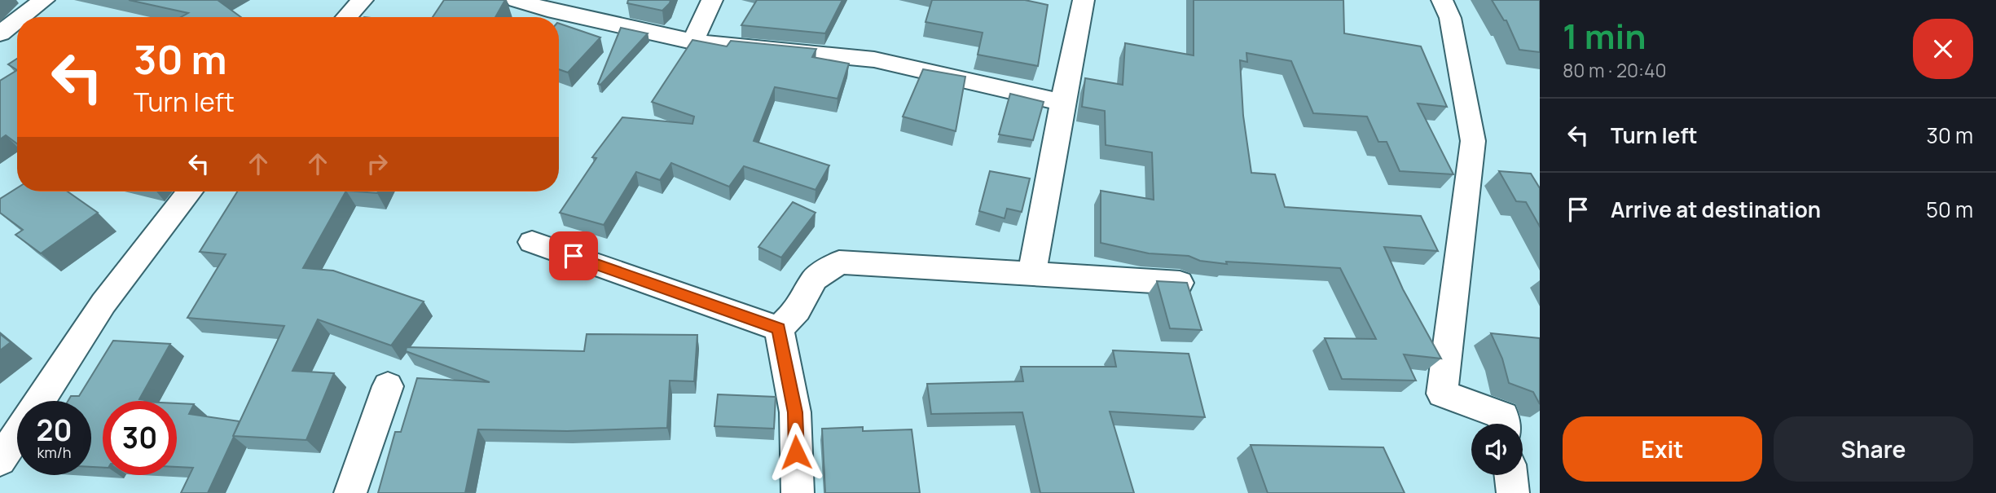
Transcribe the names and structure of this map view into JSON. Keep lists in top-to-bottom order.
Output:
{
  "page": {
    "heading": ["1 min", "80 m · 20:40"],
    "turn": ["30 m", "Turn left"],
    "list": [
      {
        "name": "Turn left",
        "value": "30 m"
      },
      {
        "name": "Arrive at destination",
        "value": "50 m"
      }
    ],
    "speed": "20 km/h",
    "limit": "30",
    "buttons": ["Exit", "Share"]
  }
}
